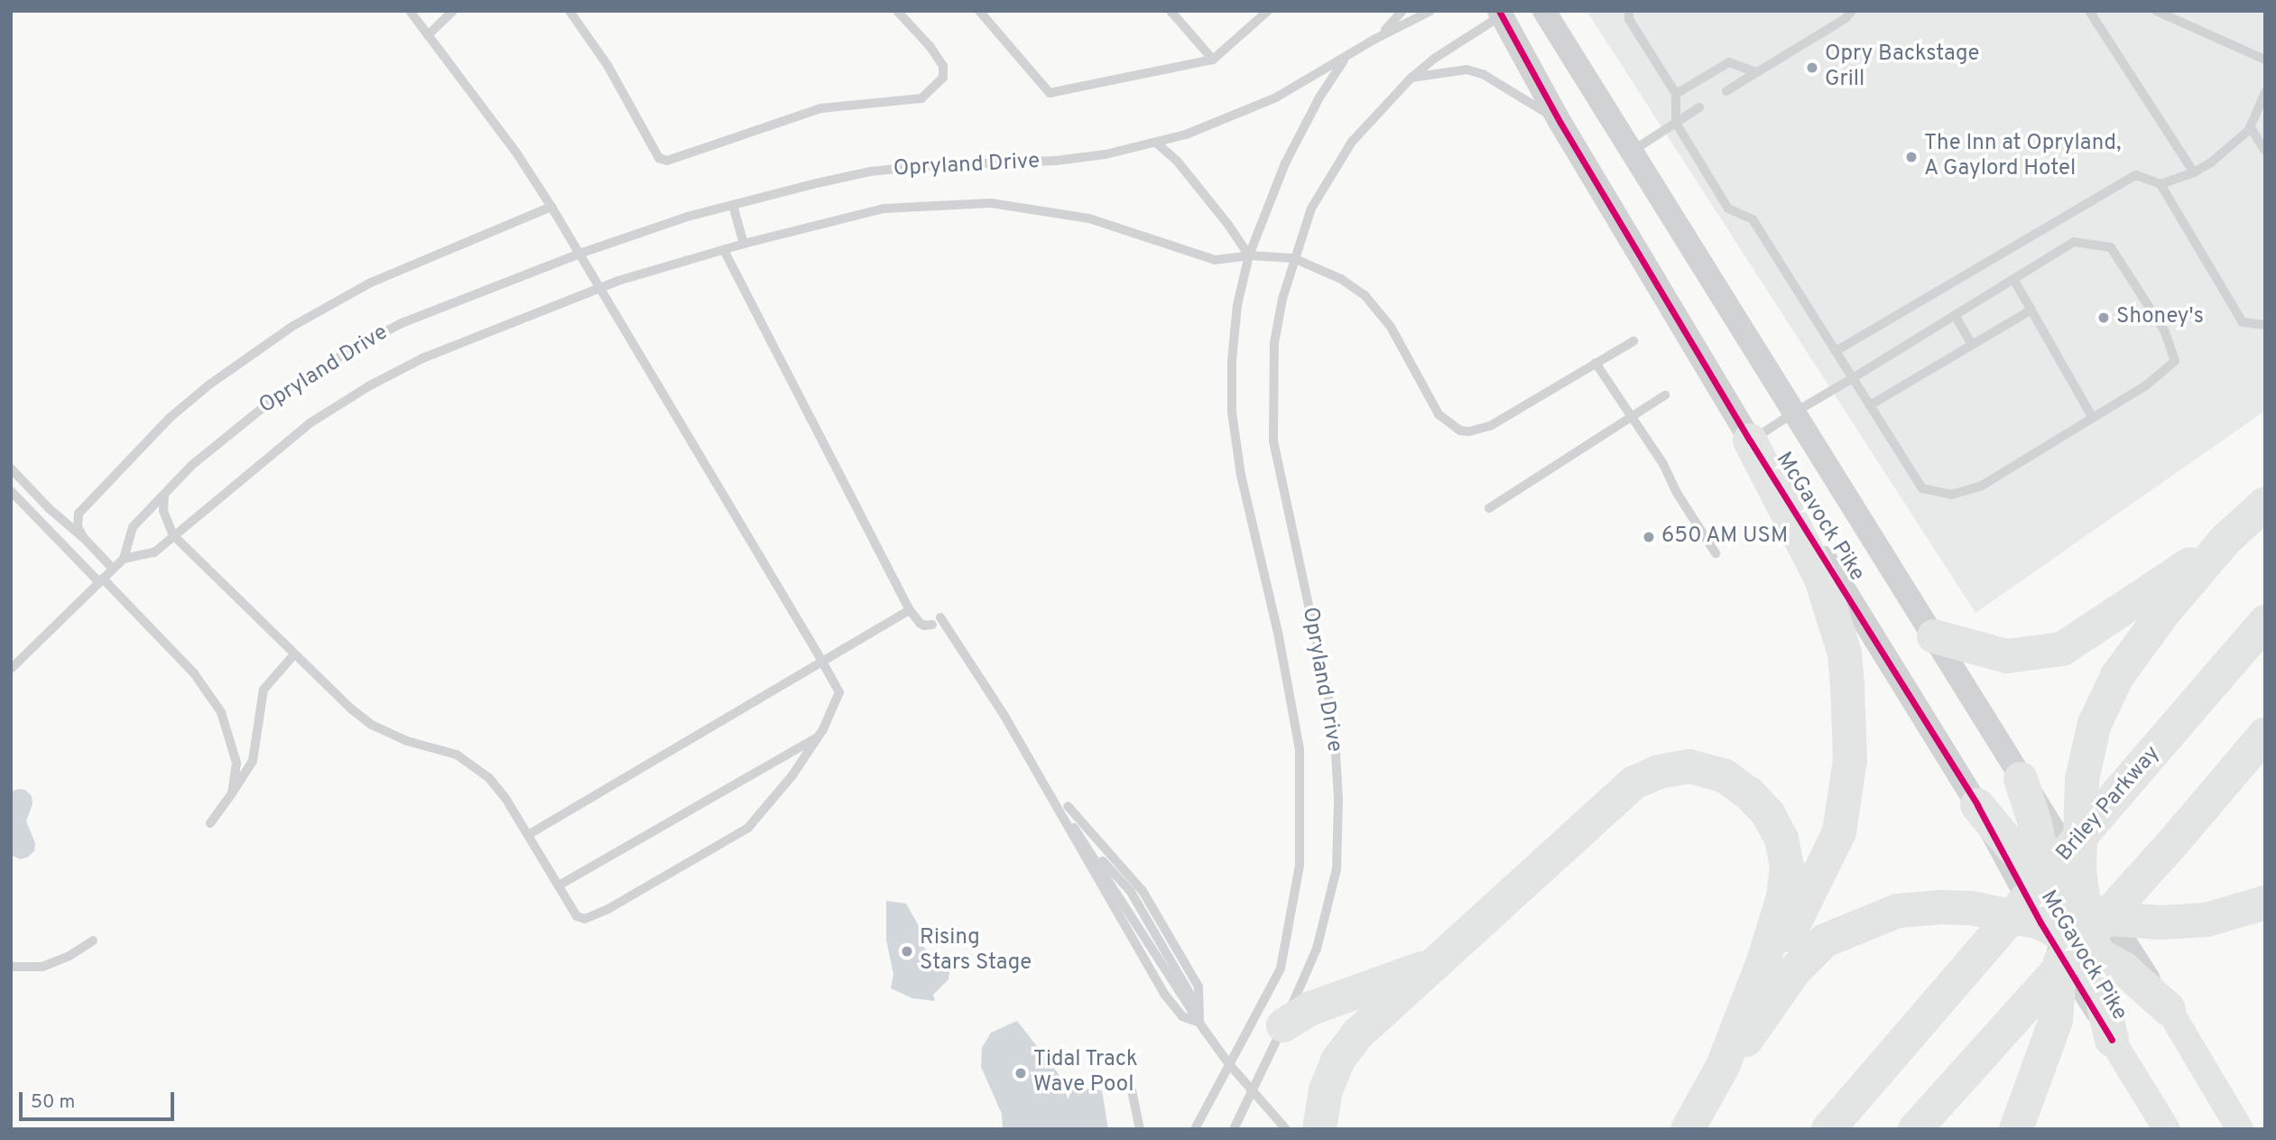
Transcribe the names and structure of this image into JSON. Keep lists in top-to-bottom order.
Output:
{
  "streets": {
    "highway": ["Briley Parkway"],
    "main road": ["McGavock Pike"],
    "lane": ["Opryland Drive"]
  },
  "crossings": [
    ["Opryland Drive", "McGavock Pike"]
  ],
  "places": [
    "Opry Backstage Grill",
    "The Inn at Opryland, A Gaylord Hotel",
    "Shoney's",
    "650 AM USM",
    "Rising Stars Stage",
    "Tidal Track Wave Pool"
  ],
  "scale_bar": "50 m"
}
